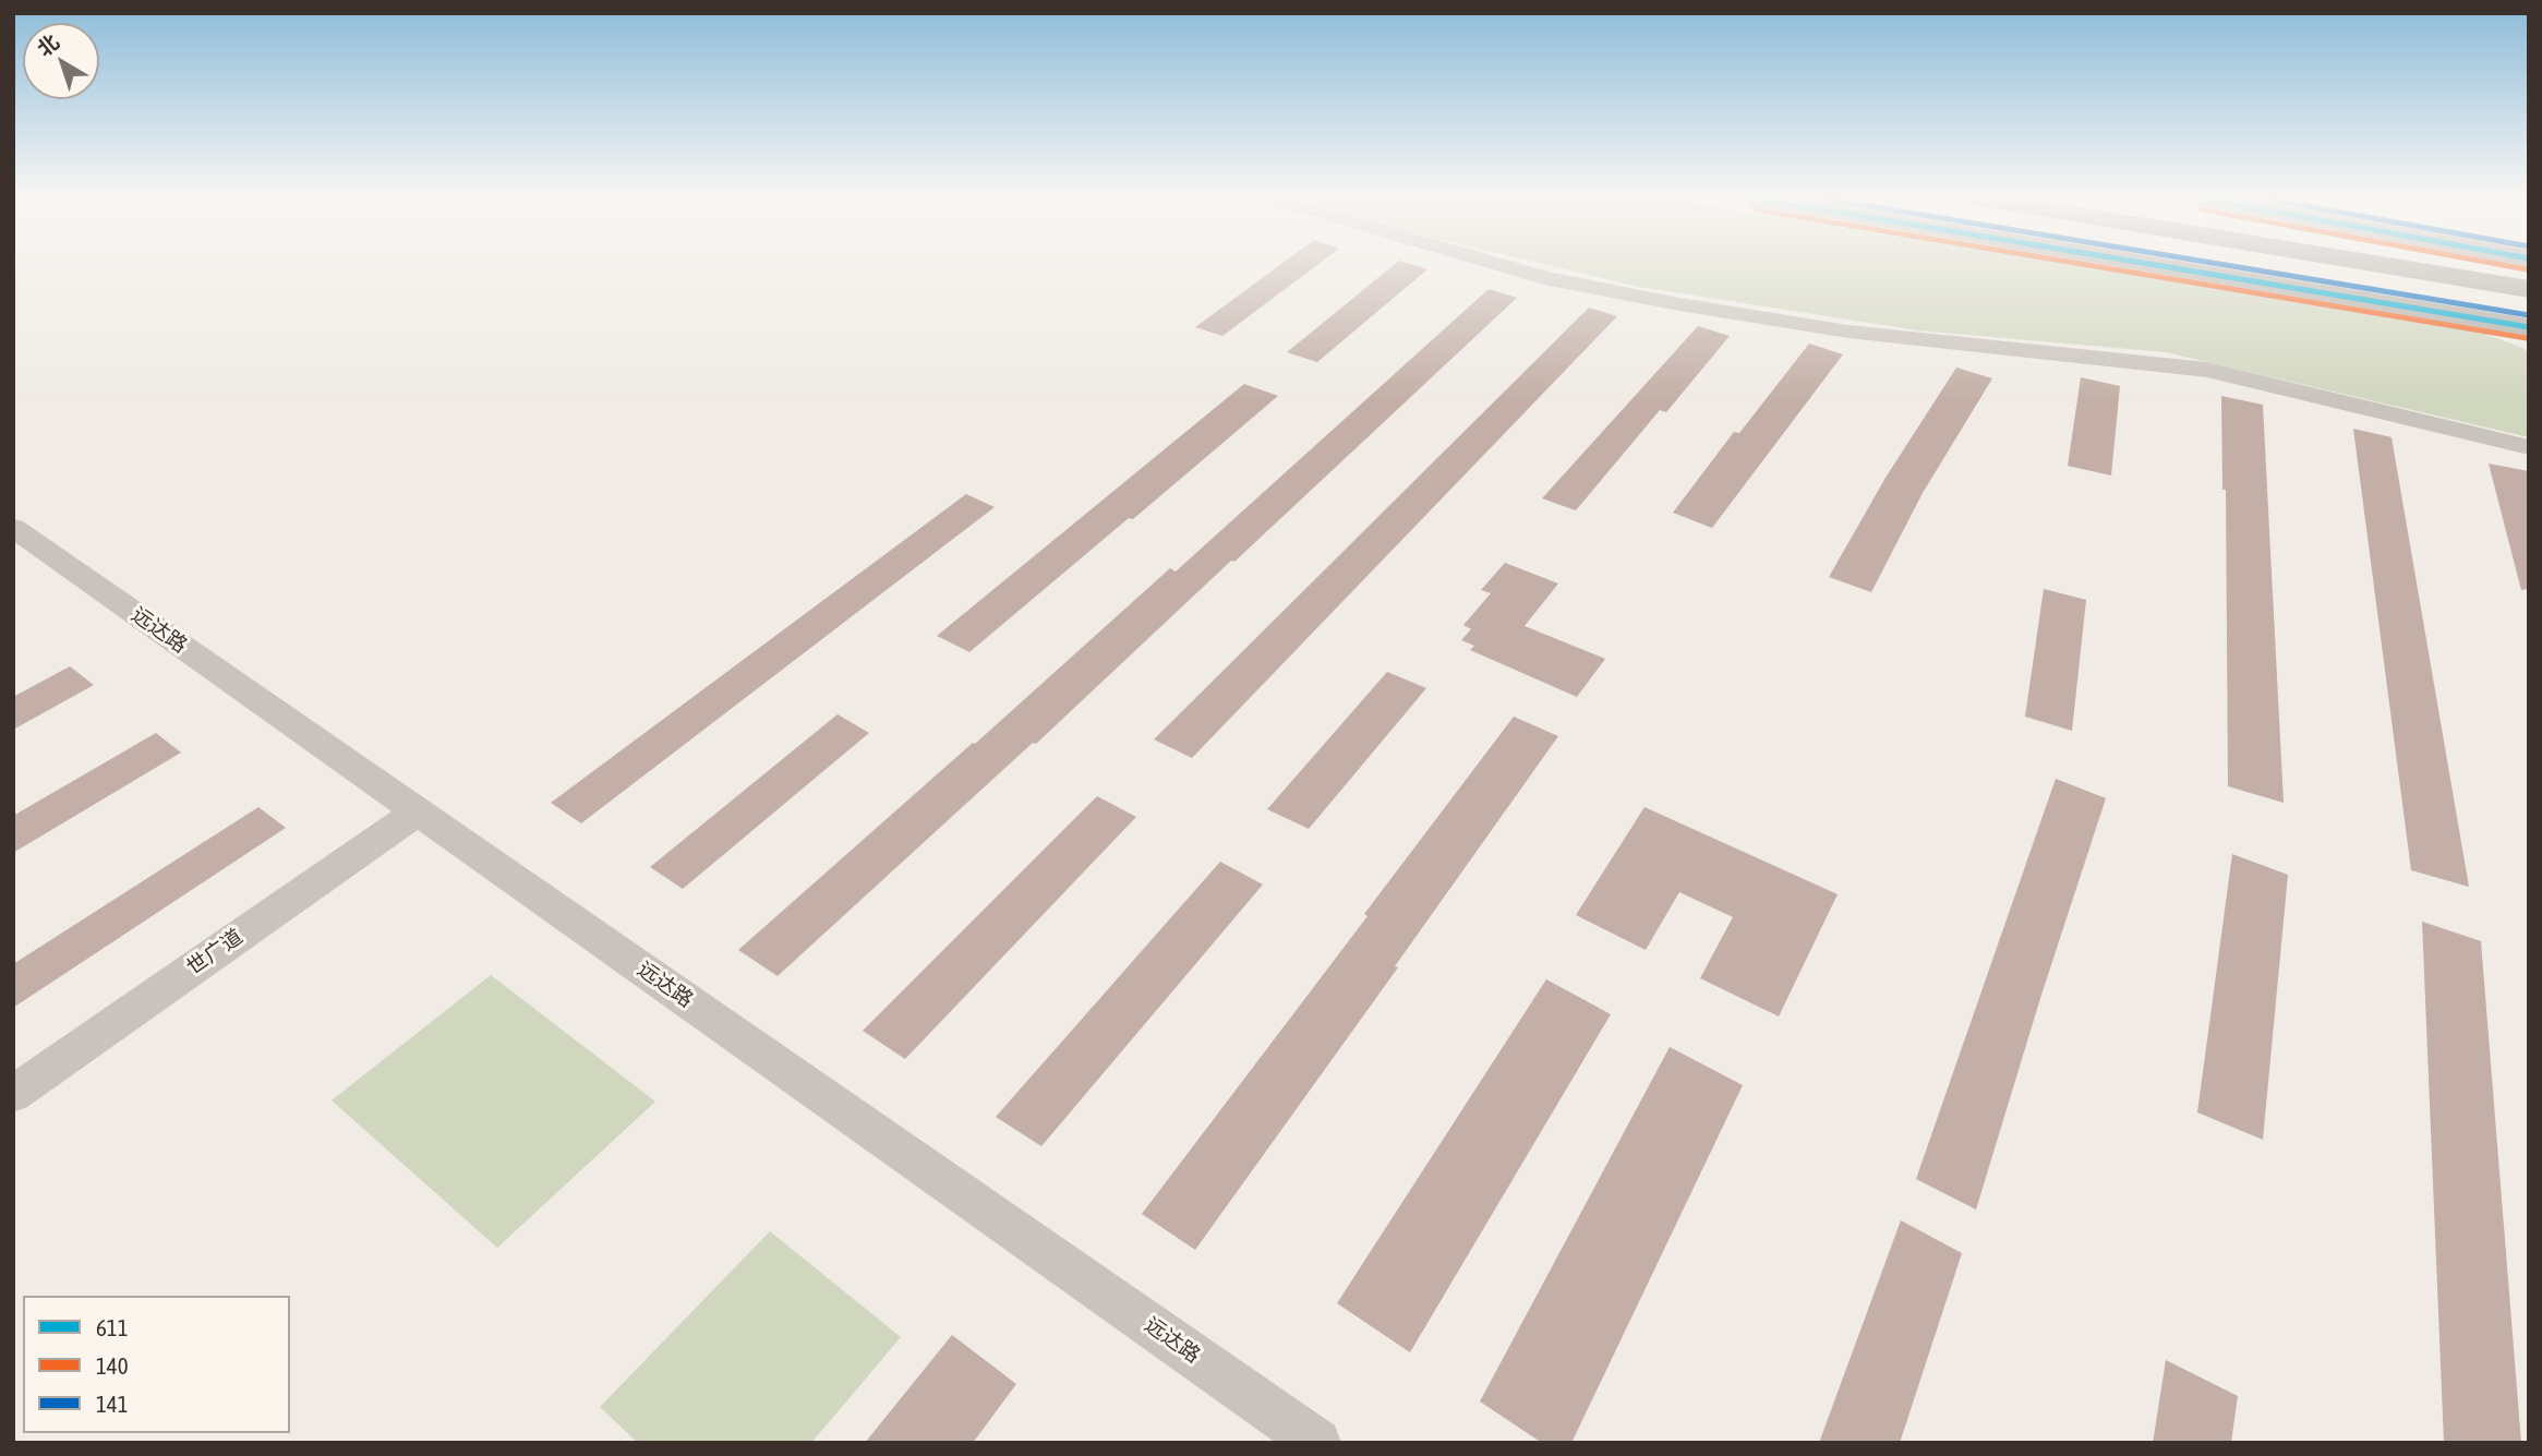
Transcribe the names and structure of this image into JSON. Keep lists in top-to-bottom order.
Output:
{
  "streets": {
    "street": ["远达路", "世广道"]
  },
  "crossings": [
    ["远达路", "世广道"]
  ],
  "lines": ["transit line 611", "transit line 140", "transit line 141"],
  "legend": ["611", "140", "141"],
  "north": "top left"
}
